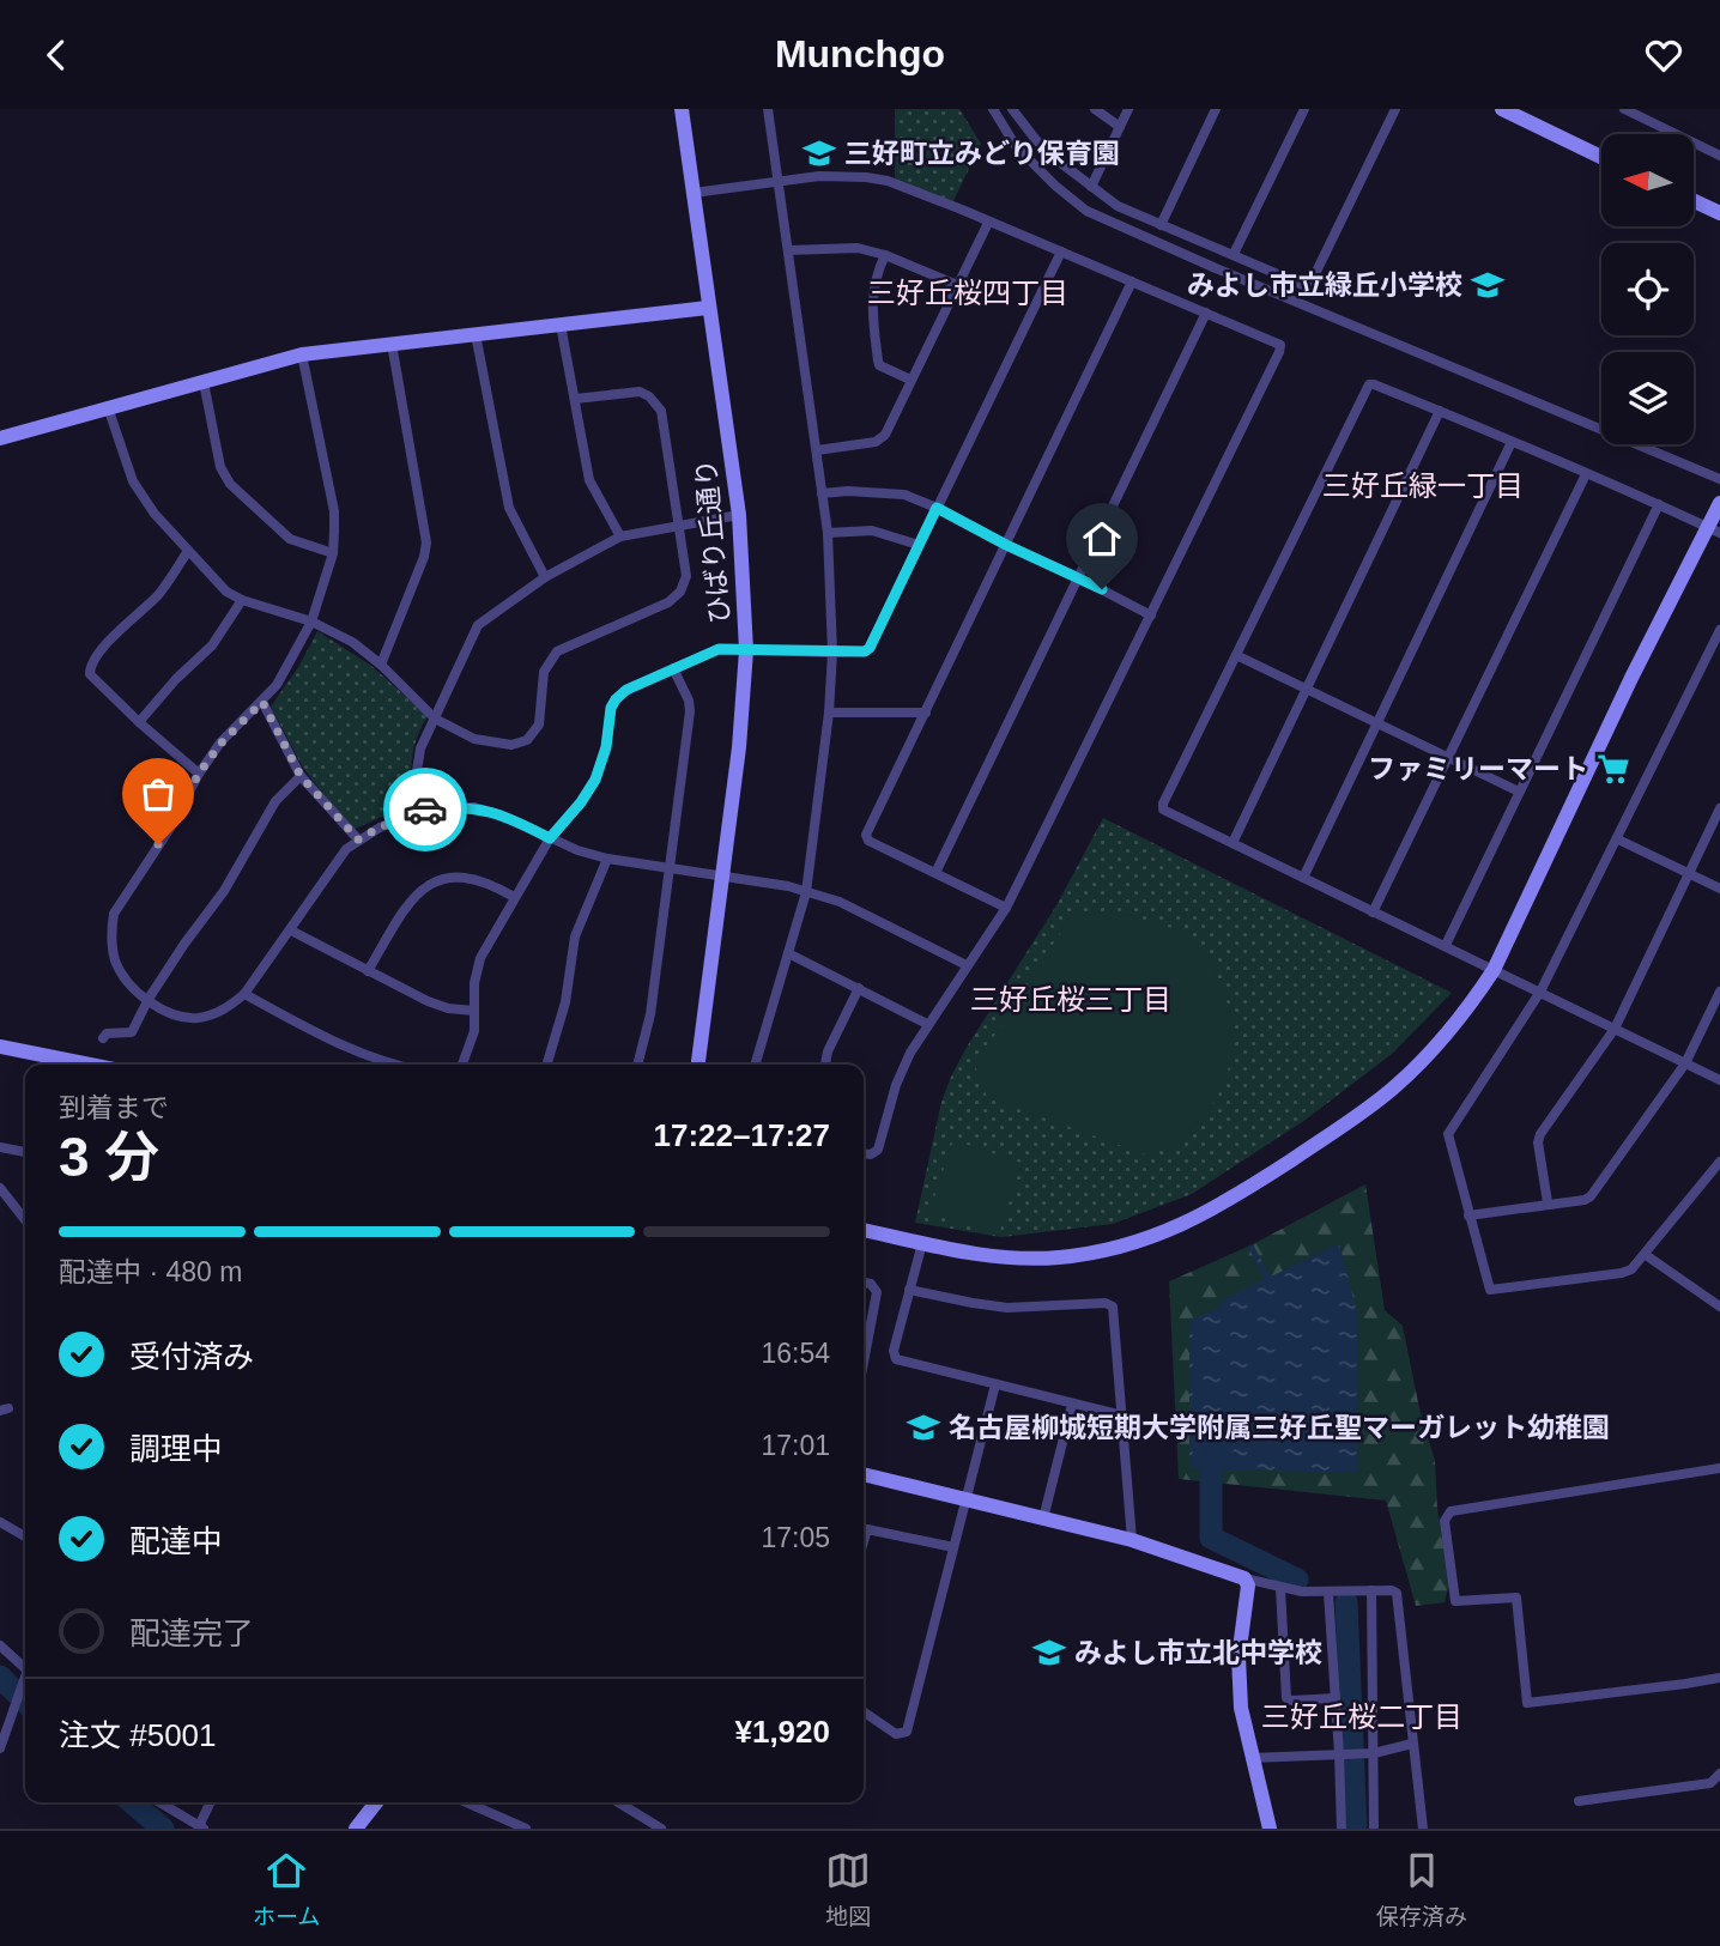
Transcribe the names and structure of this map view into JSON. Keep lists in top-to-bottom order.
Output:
{
  "streets": {
    "street": ["ひばり丘通り"]
  },
  "districts": [
    "三好丘桜四丁目",
    "三好丘緑一丁目",
    "三好丘桜三丁目",
    "三好丘桜二丁目"
  ],
  "places": {
    "school or university": [
      "三好町立みどり保育園",
      "みよし市立緑丘小学校",
      "名古屋柳城短期大学附属三好丘聖マーガレット幼稚園",
      "みよし市立北中学校"
    ],
    "supermarket": ["ファミリーマート"]
  },
  "north": "left",
  "page": {
    "header": "Munchgo",
    "heading": ["3 分", "到着まで", "17:22–17:27"],
    "panel": ["注文 #5001", "¥1,920"],
    "bar": "配達中 · 480 m",
    "list": [
      ["受付済み", "16:54"],
      ["調理中", "17:01"],
      ["配達中", "17:05"],
      "配達完了"
    ],
    "tabs": ["ホーム", "地図", "保存済み"]
  }
}
